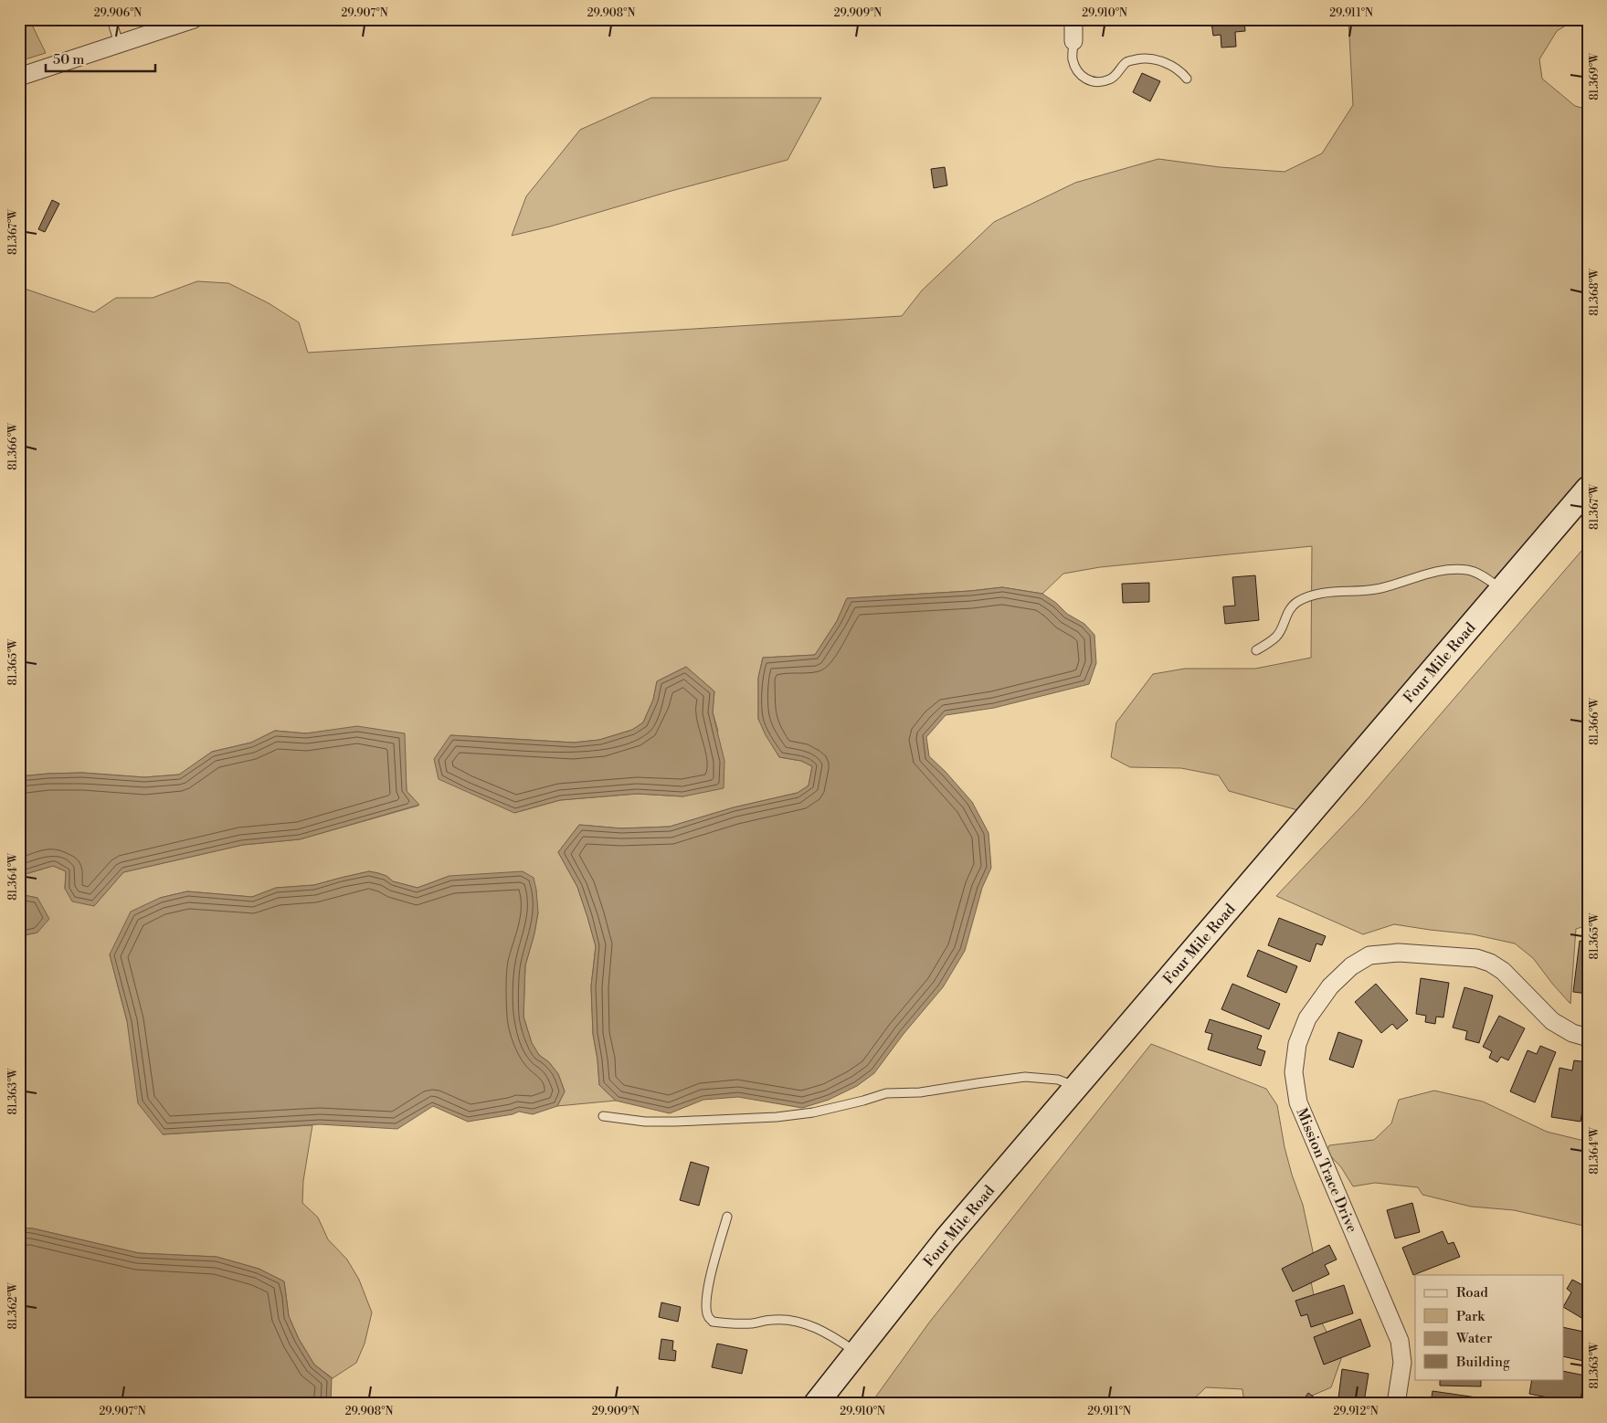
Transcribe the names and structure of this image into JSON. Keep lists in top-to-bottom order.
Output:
{
  "streets": {
    "main road": ["Four Mile Road"],
    "street": ["Mission Trace Drive"]
  },
  "legend": [
    "Road",
    "Park",
    "Water",
    "Building"
  ],
  "scale_bar": "50 m",
  "coordinates": [
    "29.906°N",
    "29.907°N",
    "29.908°N",
    "29.909°N",
    "29.910°N",
    "29.911°N",
    "81.369°W",
    "81.367°W",
    "81.368°W",
    "81.366°W",
    "81.365°W",
    "81.364°W",
    "81.363°W",
    "81.362°W",
    "29.912°N"
  ]
}
